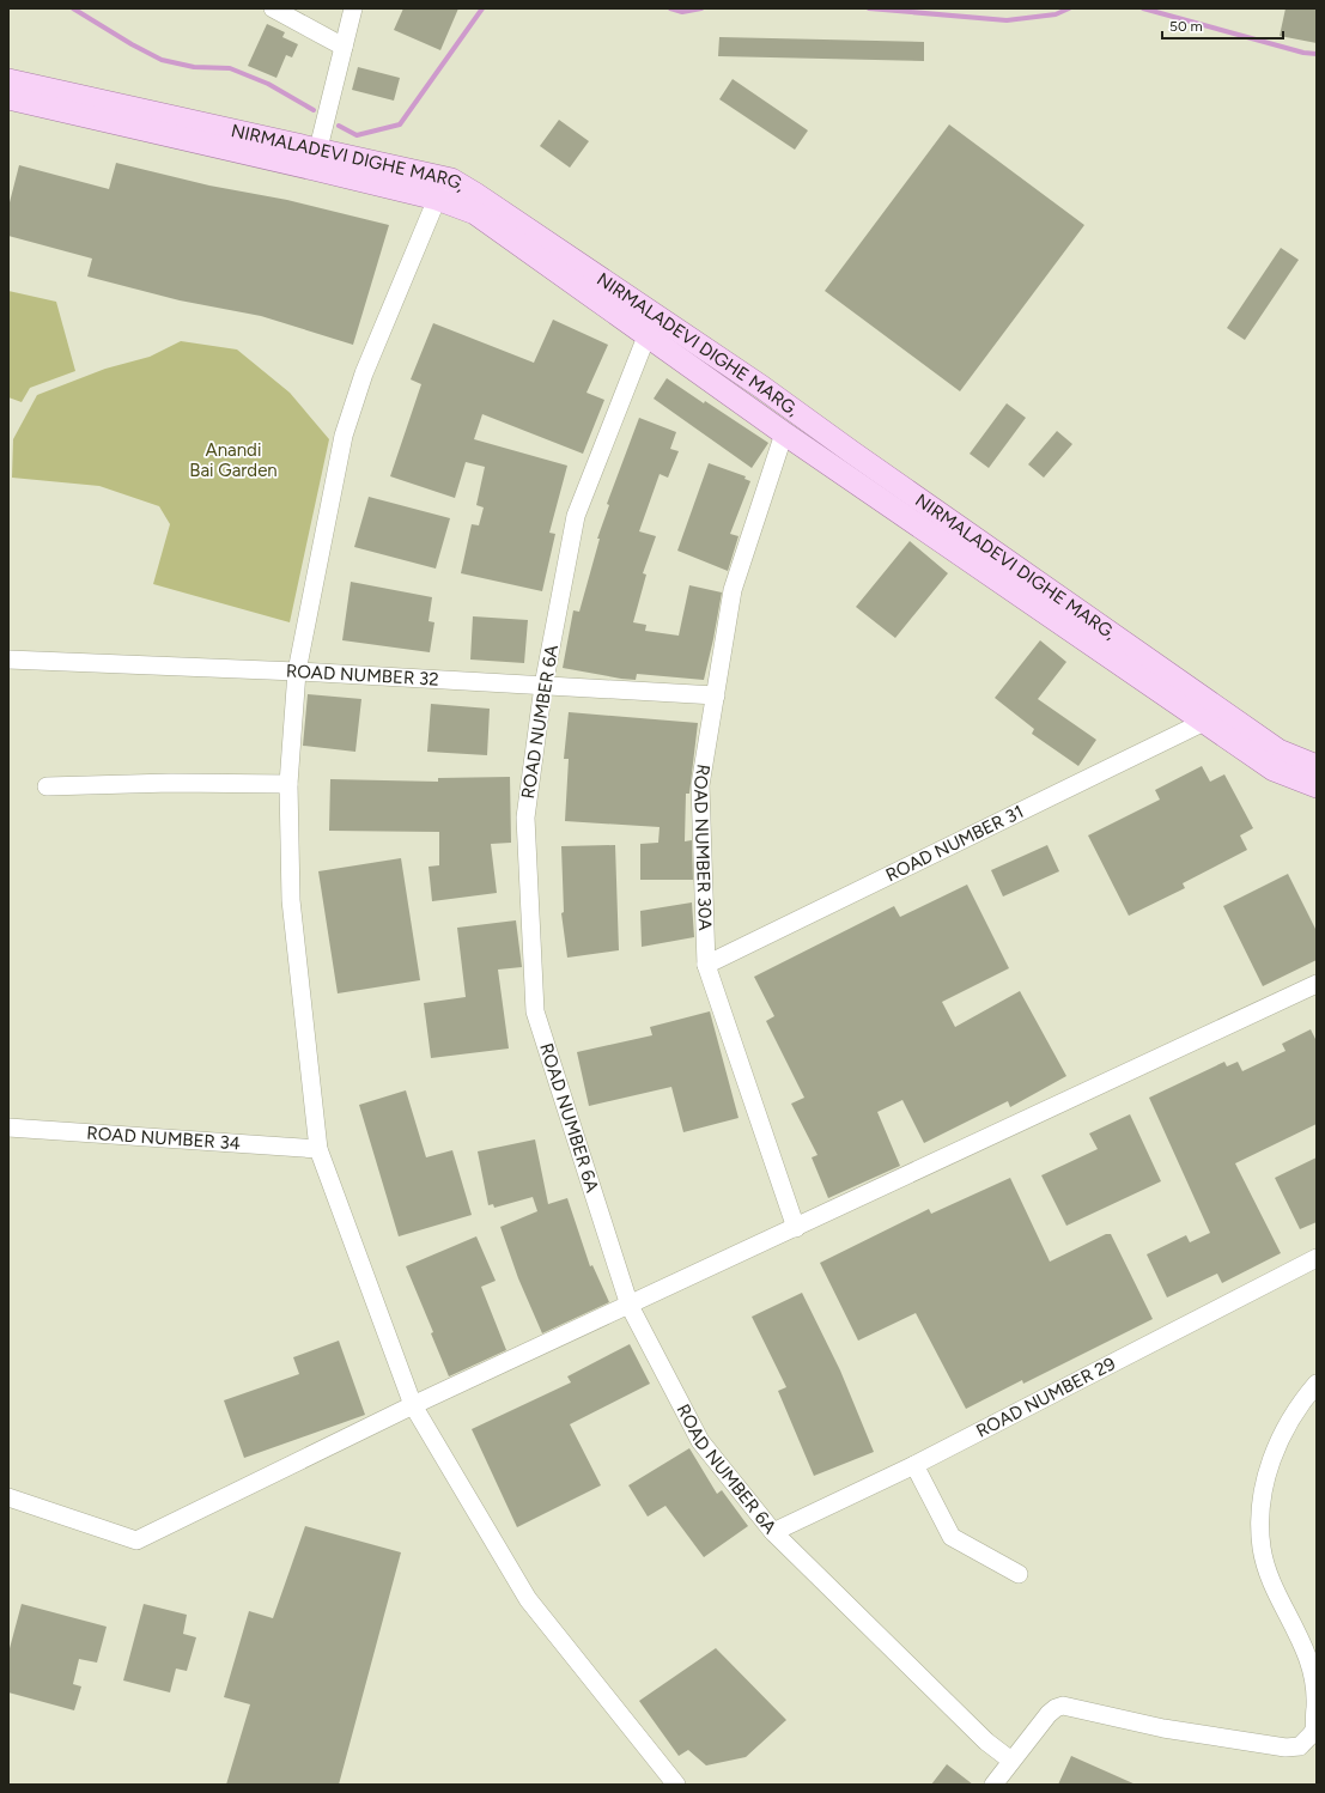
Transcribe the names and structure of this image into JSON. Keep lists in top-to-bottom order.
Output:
{
  "streets": {
    "main road": ["NIRMALADEVI DIGHE MARG,"],
    "street": [
      "ROAD NUMBER 32",
      "ROAD NUMBER 6A",
      "ROAD NUMBER 31",
      "ROAD NUMBER 30A",
      "ROAD NUMBER 34",
      "ROAD NUMBER 29"
    ]
  },
  "crossings": [
    ["NIRMALADEVI DIGHE MARG,", "ROAD NUMBER 6A"],
    ["NIRMALADEVI DIGHE MARG,", "ROAD NUMBER 31"],
    ["NIRMALADEVI DIGHE MARG,", "ROAD NUMBER 30A"],
    ["ROAD NUMBER 32", "ROAD NUMBER 6A"],
    ["ROAD NUMBER 32", "ROAD NUMBER 30A"],
    ["ROAD NUMBER 6A", "ROAD NUMBER 29"],
    ["ROAD NUMBER 31", "ROAD NUMBER 30A"]
  ],
  "parks": ["Anandi Bai Garden"],
  "scale_bar": "50 m"
}
